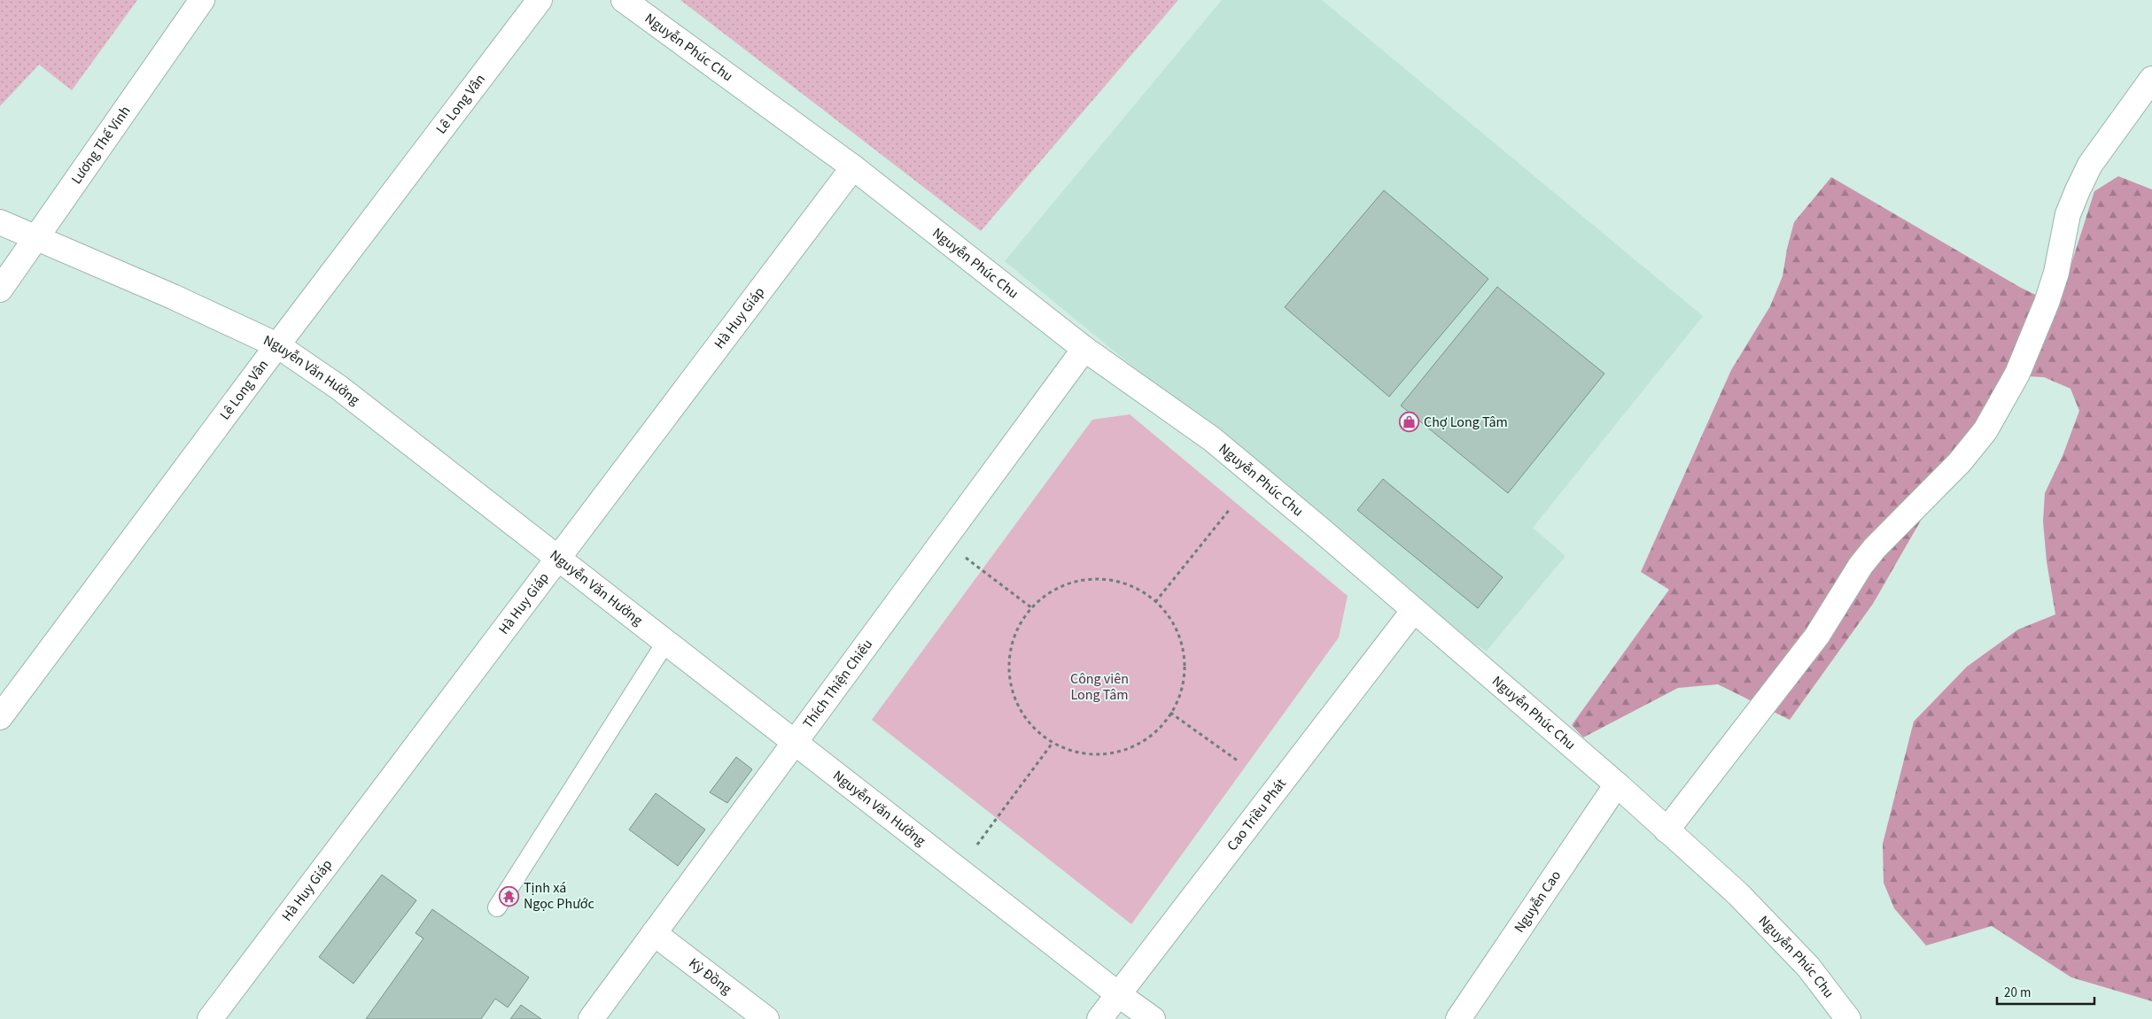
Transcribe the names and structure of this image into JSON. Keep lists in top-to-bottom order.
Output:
{
  "streets": {
    "street": [
      "Nguyễn Phúc Chu",
      "Lê Long Vân",
      "Lương Thế Vinh",
      "Hà Huy Giáp",
      "Nguyễn Văn Hưởng",
      "Thích Thiện Chiếu",
      "Cao Triều Phát",
      "Nguyễn Cao",
      "Kỳ Đồng"
    ]
  },
  "crossings": [
    ["Nguyễn Phúc Chu", "Hà Huy Giáp"],
    ["Nguyễn Phúc Chu", "Thích Thiện Chiếu"],
    ["Nguyễn Phúc Chu", "Cao Triều Phát"],
    ["Nguyễn Phúc Chu", "Nguyễn Cao"],
    ["Lê Long Vân", "Nguyễn Văn Hưởng"],
    ["Lương Thế Vinh", "Nguyễn Văn Hưởng"],
    ["Hà Huy Giáp", "Nguyễn Văn Hưởng"],
    ["Nguyễn Văn Hưởng", "Thích Thiện Chiếu"],
    ["Nguyễn Văn Hưởng", "Cao Triều Phát"],
    ["Thích Thiện Chiếu", "Kỳ Đồng"]
  ],
  "parks": ["Công viên Long Tâm"],
  "places": {
    "shop": ["Chợ Long Tâm"],
    "temple": ["Tịnh xá Ngọc Phước"]
  },
  "scale_bar": "20 m"
}
